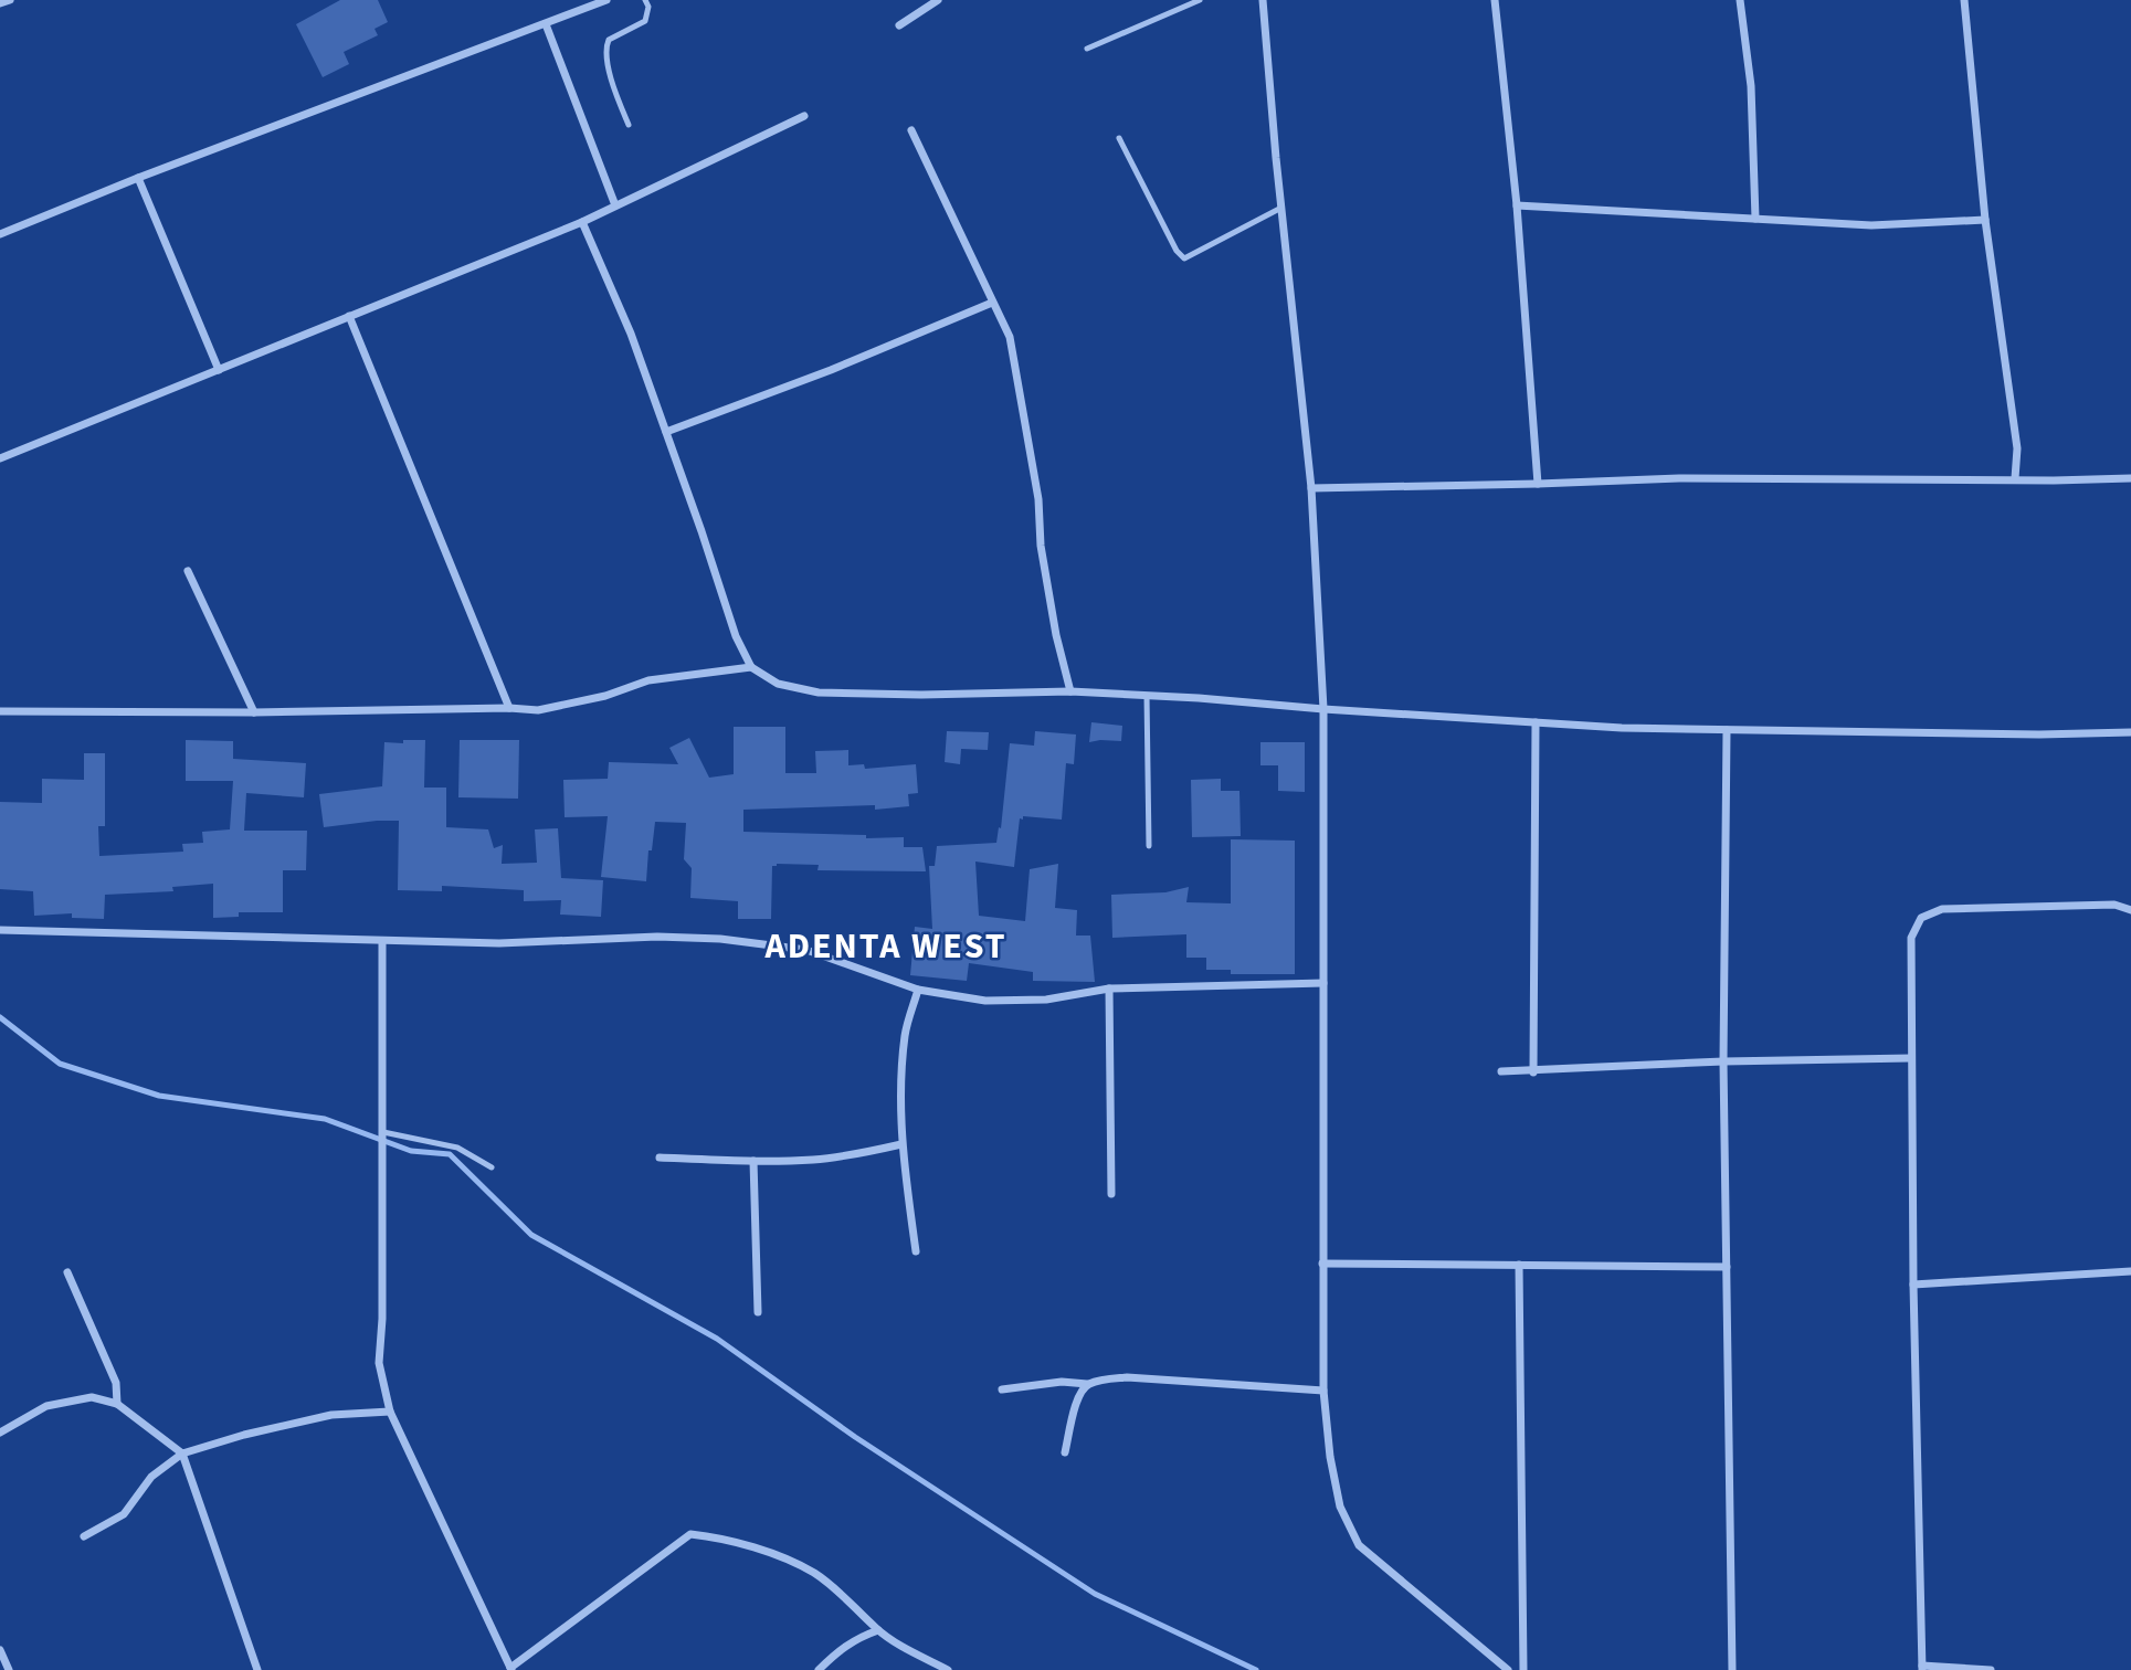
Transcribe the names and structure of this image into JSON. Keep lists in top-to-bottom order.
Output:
{
  "districts": ["ADENTA WEST"]
}
